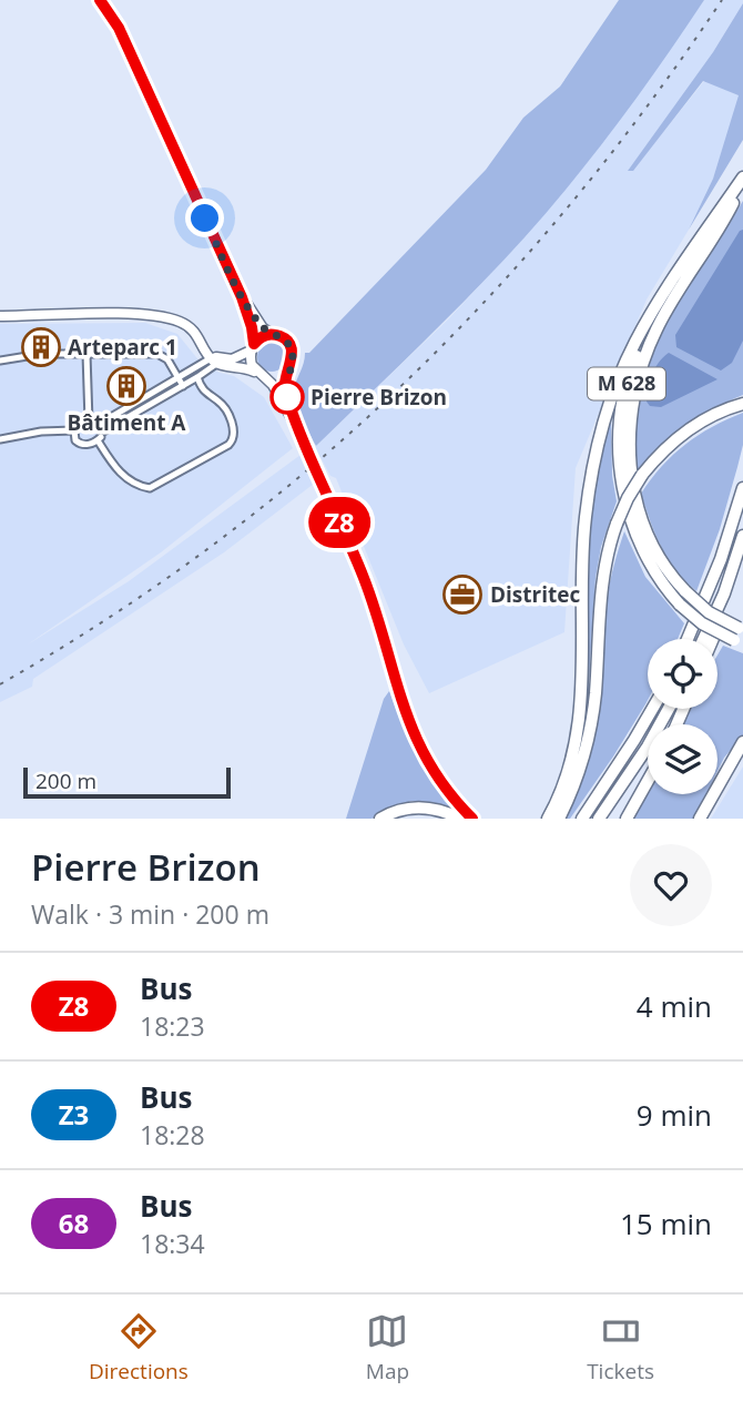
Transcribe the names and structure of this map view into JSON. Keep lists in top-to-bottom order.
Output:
{
  "streets": {
    "highway": ["M 628"]
  },
  "places": {
    "building": ["Arteparc 1", "Bâtiment A"],
    "other": ["Pierre Brizon"],
    "office": ["Distritec"]
  },
  "lines": ["bus line Z8"],
  "scale_bar": "200 m",
  "page": {
    "on_map": "Z8",
    "scale": "200 m",
    "heading": ["Pierre Brizon", "Walk · 3 min · 200 m"],
    "list": [
      {
        "mark": "Z8",
        "name": "Bus",
        "note": "18:23",
        "value": "4 min"
      },
      {
        "mark": "Z3",
        "name": "Bus",
        "note": "18:28",
        "value": "9 min"
      },
      {
        "mark": "68",
        "name": "Bus",
        "note": "18:34",
        "value": "15 min"
      }
    ],
    "tabs": ["Directions", "Map", "Tickets"]
  }
}
